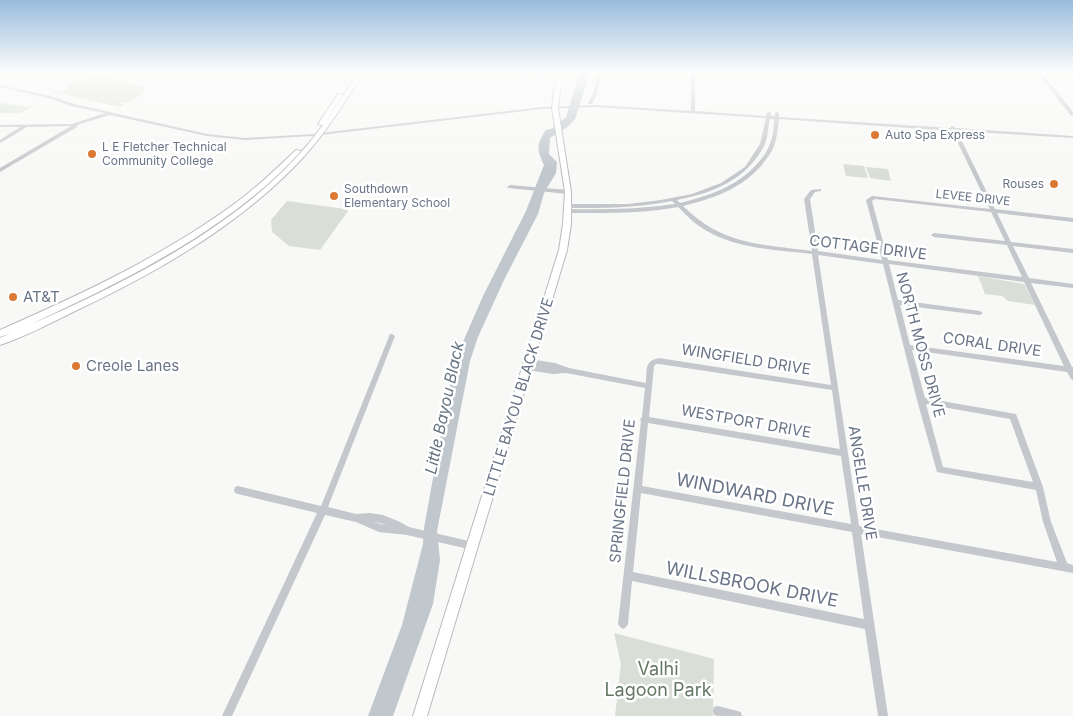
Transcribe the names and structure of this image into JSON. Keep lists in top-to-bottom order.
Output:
{
  "streets": {
    "main road": ["LITTLE BAYOU BLACK DRIVE"],
    "street": [
      "LEVEE DRIVE",
      "COTTAGE DRIVE",
      "NORTH MOSS DRIVE",
      "CORAL DRIVE",
      "WINGFIELD DRIVE",
      "WESTPORT DRIVE",
      "ANGELLE DRIVE",
      "SPRINGFIELD DRIVE",
      "WINDWARD DRIVE",
      "WILLSBROOK DRIVE"
    ]
  },
  "crossings": [
    ["LEVEE DRIVE", "NORTH MOSS DRIVE"],
    ["COTTAGE DRIVE", "NORTH MOSS DRIVE"],
    ["COTTAGE DRIVE", "ANGELLE DRIVE"],
    ["NORTH MOSS DRIVE", "CORAL DRIVE"],
    ["WINGFIELD DRIVE", "ANGELLE DRIVE"],
    ["WINGFIELD DRIVE", "SPRINGFIELD DRIVE"],
    ["WESTPORT DRIVE", "ANGELLE DRIVE"],
    ["WESTPORT DRIVE", "SPRINGFIELD DRIVE"],
    ["ANGELLE DRIVE", "WINDWARD DRIVE"],
    ["ANGELLE DRIVE", "WILLSBROOK DRIVE"],
    ["SPRINGFIELD DRIVE", "WINDWARD DRIVE"],
    ["SPRINGFIELD DRIVE", "WILLSBROOK DRIVE"]
  ],
  "water": ["Little Bayou Black"],
  "parks": ["Valhi Lagoon Park"],
  "places": [
    "Auto Spa Express",
    "L E Fletcher Technical Community College",
    "Rouses",
    "Southdown Elementary School",
    "AT&T",
    "Creole Lanes"
  ]
}
